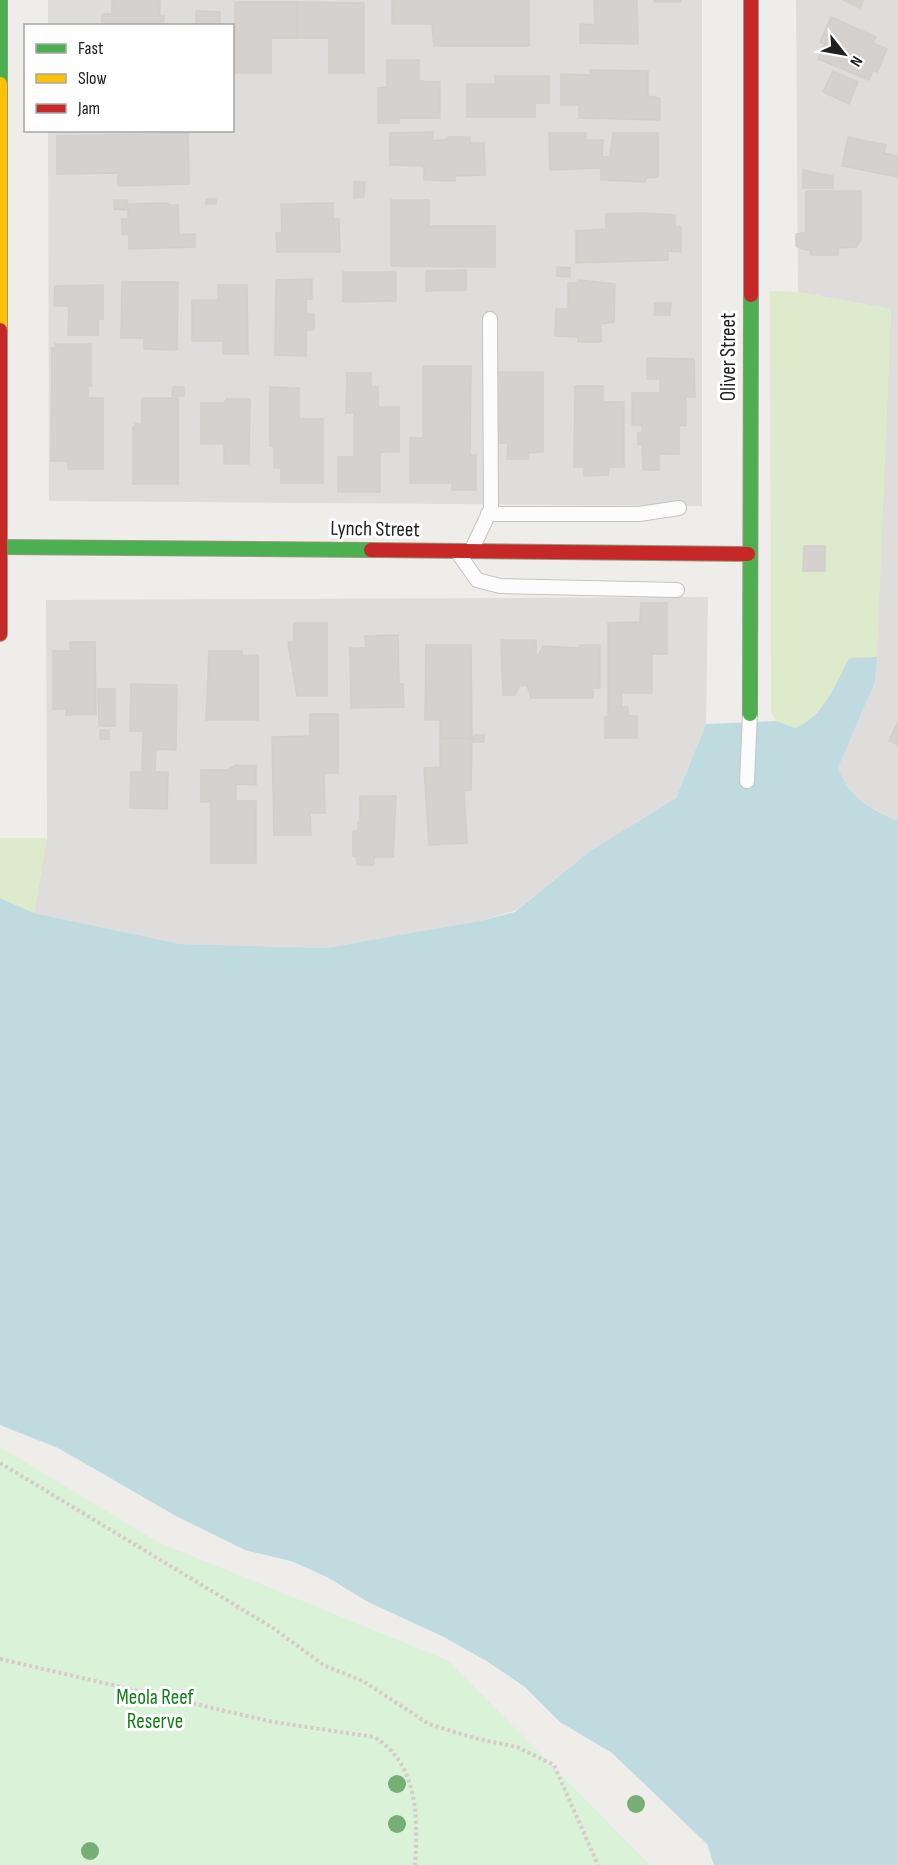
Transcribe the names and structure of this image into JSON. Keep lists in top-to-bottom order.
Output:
{
  "streets": {
    "street": ["Oliver Street", "Lynch Street"]
  },
  "crossings": [
    ["Oliver Street", "Lynch Street"]
  ],
  "parks": ["Meola Reef Reserve"],
  "legend": ["Fast", "Slow", "Jam"],
  "north": "bottom right"
}
